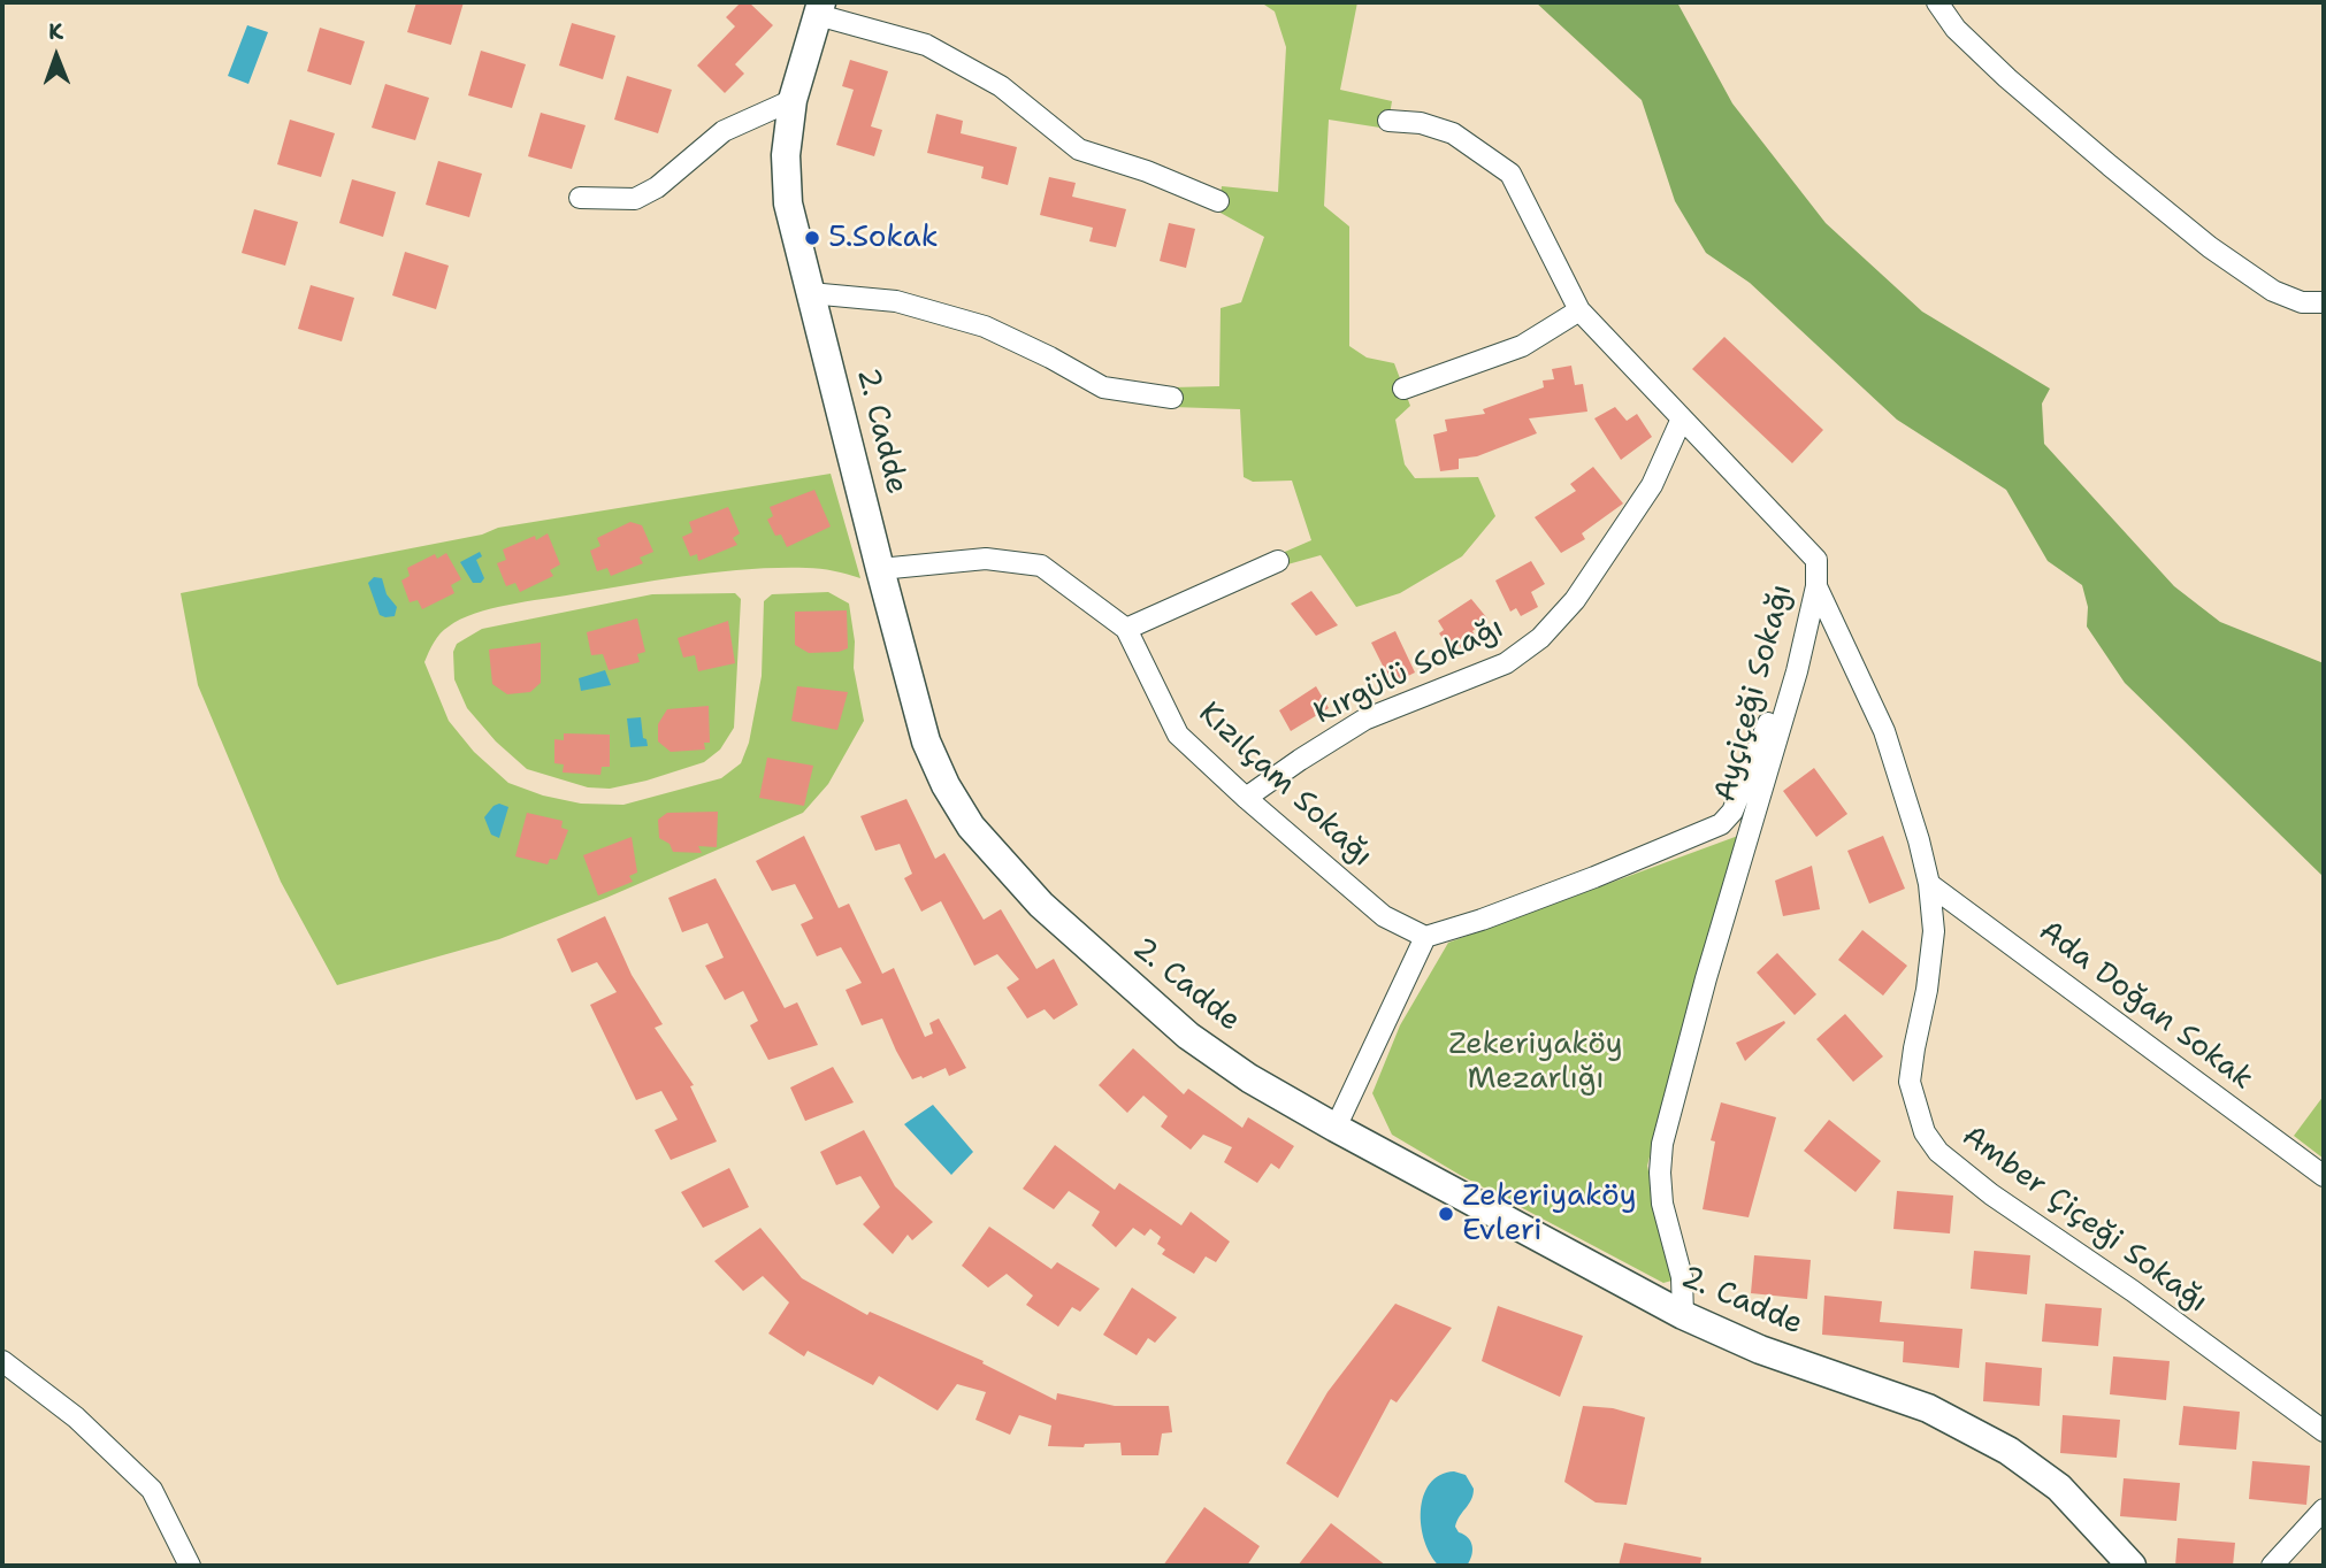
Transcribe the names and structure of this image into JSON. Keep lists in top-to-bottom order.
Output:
{
  "streets": {
    "street": [
      "2. Cadde",
      "Kırgülü Sokağı",
      "Ayçiçeği Sokağı",
      "Kızılçam Sokağı",
      "Ada Doğan Sokak",
      "Amber Çiçeği Sokağı"
    ]
  },
  "crossings": [
    ["2. Cadde", "Ayçiçeği Sokağı"],
    ["2. Cadde", "Kızılçam Sokağı"],
    ["Kırgülü Sokağı", "Ayçiçeği Sokağı"],
    ["Kırgülü Sokağı", "Kızılçam Sokağı"],
    ["Ayçiçeği Sokağı", "Amber Çiçeği Sokağı"],
    ["Ada Doğan Sokak", "Amber Çiçeği Sokağı"]
  ],
  "parks": ["Zekeriyaköy Mezarlığı"],
  "places": ["5.Sokak", "Zekeriyaköy Evleri"],
  "north": "top"
}
